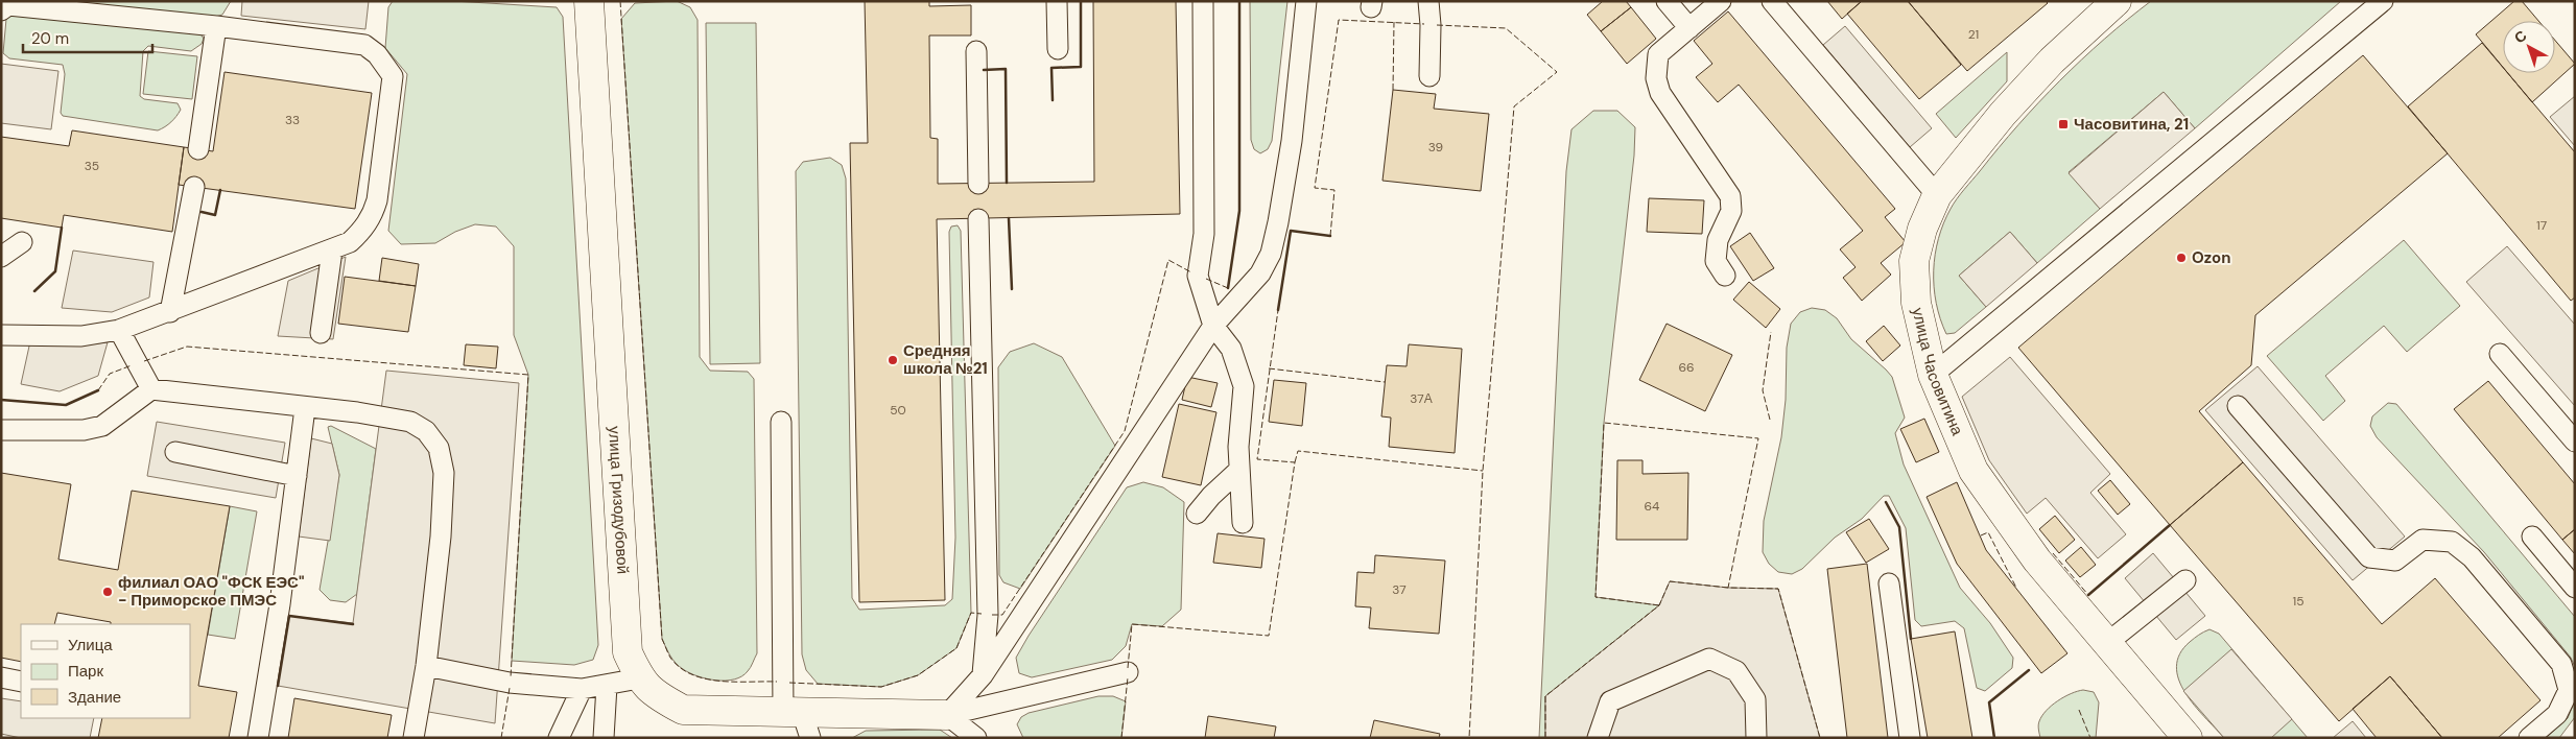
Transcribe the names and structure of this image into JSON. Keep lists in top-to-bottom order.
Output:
{
  "streets": {
    "street": ["улица Часовитина", "улица Гризодубовой"]
  },
  "places": {
    "transit": ["Часовитина, 21"],
    "other": ["Ozon", "Средняя школа №21", "филиал ОАО \"ФСК ЕЭС\" - Приморское ПМЭС"]
  },
  "house_numbers": [
    "21",
    "33",
    "39",
    "35",
    "17",
    "66",
    "37А",
    "50",
    "64",
    "37",
    "15"
  ],
  "legend": ["Улица", "Парк", "Здание"],
  "scale_bar": "20 m",
  "north": "top left"
}
